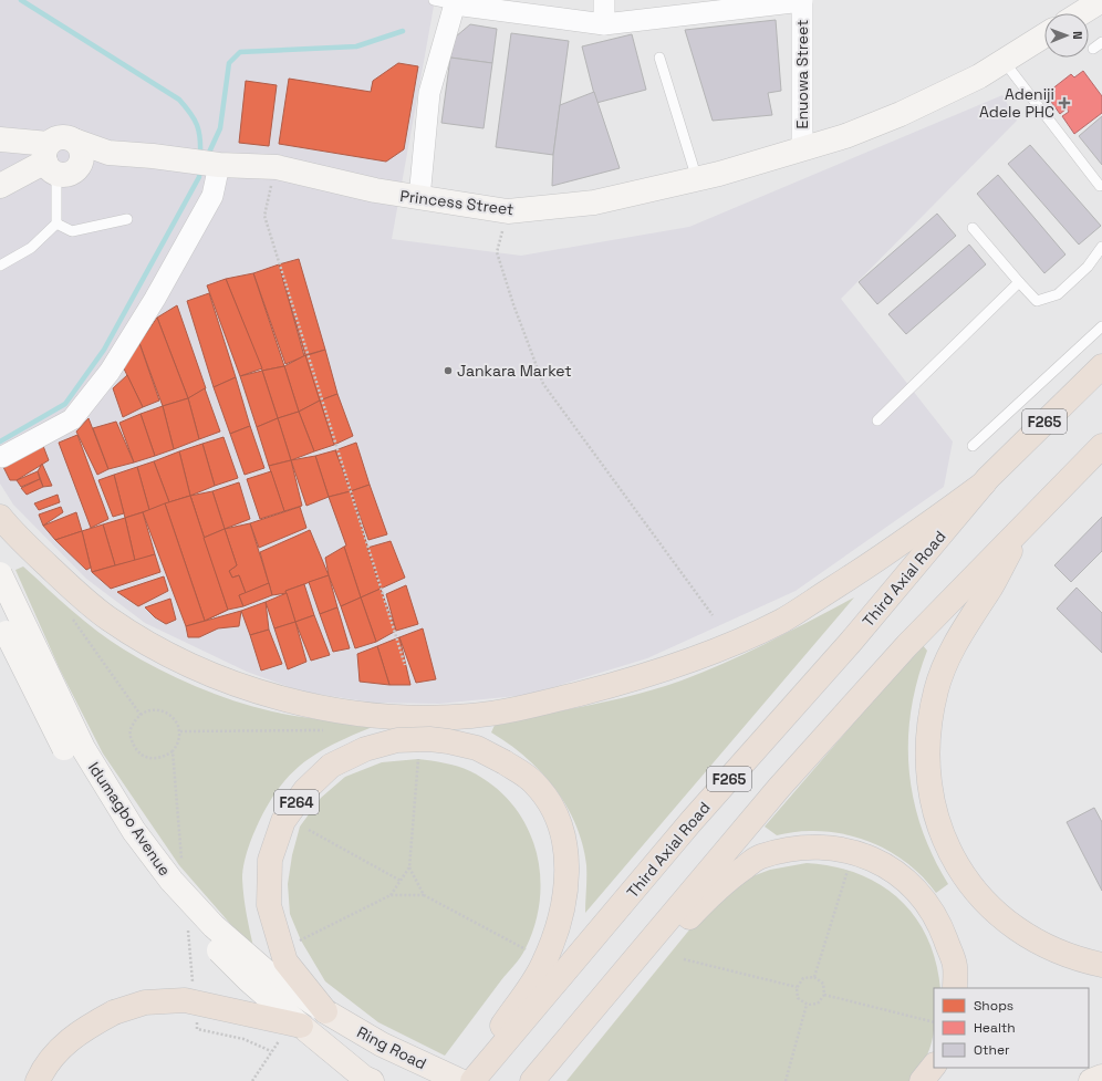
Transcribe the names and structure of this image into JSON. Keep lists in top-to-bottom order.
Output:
{
  "streets": {
    "highway": ["F265", "Third Axial Road", "F264"],
    "main road": ["Ring Road"],
    "street": ["Enuowa Street", "Princess Street", "Idumagbo Avenue"]
  },
  "crossings": [
    ["Enuowa Street", "Princess Street"],
    ["F265", "Third Axial Road"],
    ["F264", "Idumagbo Avenue"],
    ["F264", "Ring Road"],
    ["Idumagbo Avenue", "Ring Road"]
  ],
  "places": {
    "health": ["Adeniji Adele PHC"],
    "other": ["Jankara Market"]
  },
  "legend": ["Shops", "Health", "Other"],
  "north": "right"
}
